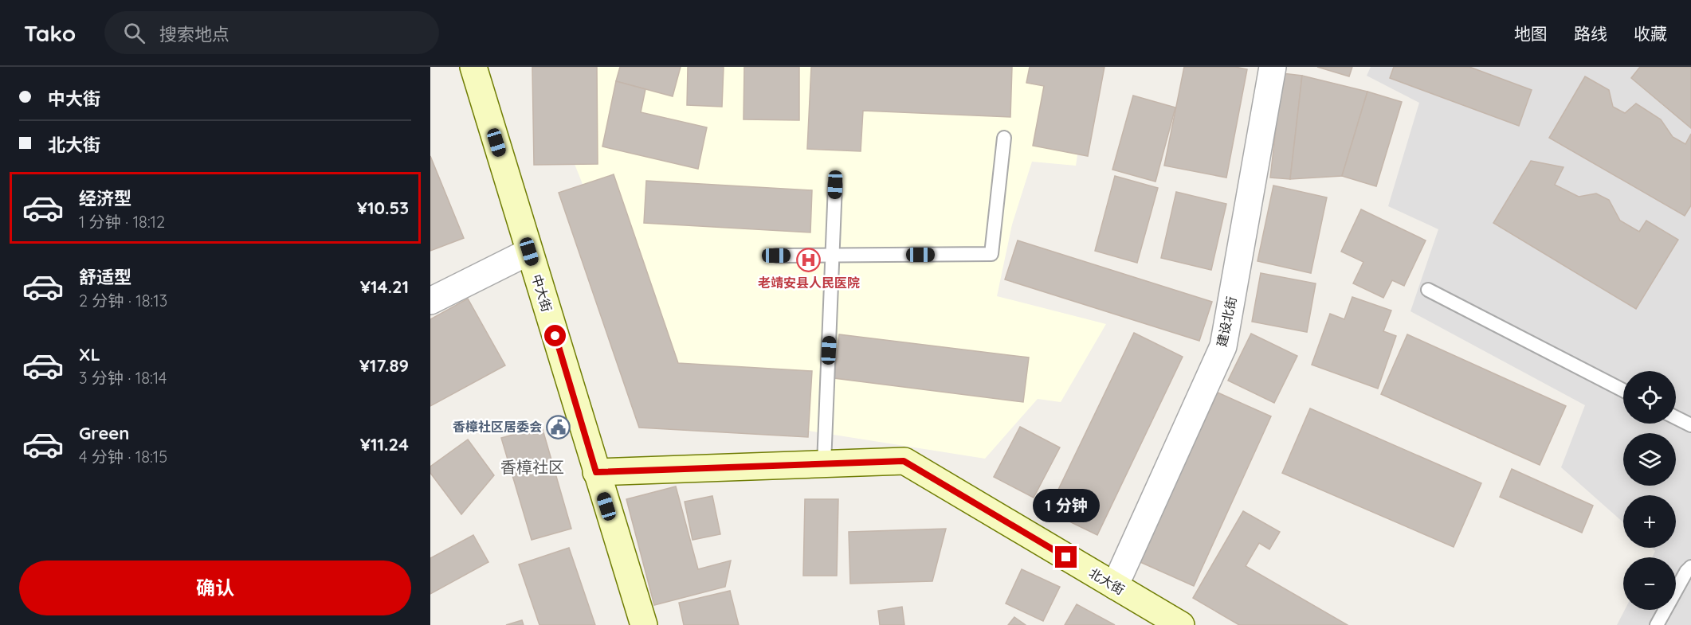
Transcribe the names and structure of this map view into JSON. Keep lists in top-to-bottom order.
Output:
{
  "streets": {
    "street": ["中大街", "建设北街", "北大街"]
  },
  "crossings": [
    ["中大街", "北大街"],
    ["建设北街", "北大街"]
  ],
  "districts": ["香樟社区"],
  "places": {
    "hospital": ["老靖安县人民医院"],
    "public building": ["香樟社区居委会"]
  },
  "page": {
    "header": "Tako",
    "search": "搜索地点",
    "nav": ["地图", "路线", "收藏"],
    "banner": ["中大街", "北大街"],
    "list": [
      {
        "name": "经济型",
        "note": "1 分钟 · 18:12",
        "value": "¥10.53"
      },
      {
        "name": "舒适型",
        "note": "2 分钟 · 18:13",
        "value": "¥14.21"
      },
      {
        "name": "XL",
        "note": "3 分钟 · 18:14",
        "value": "¥17.89"
      },
      {
        "name": "Green",
        "note": "4 分钟 · 18:15",
        "value": "¥11.24"
      }
    ],
    "map_buttons": ["+", "−"],
    "bubble": "1 分钟",
    "buttons": "确认"
  }
}
